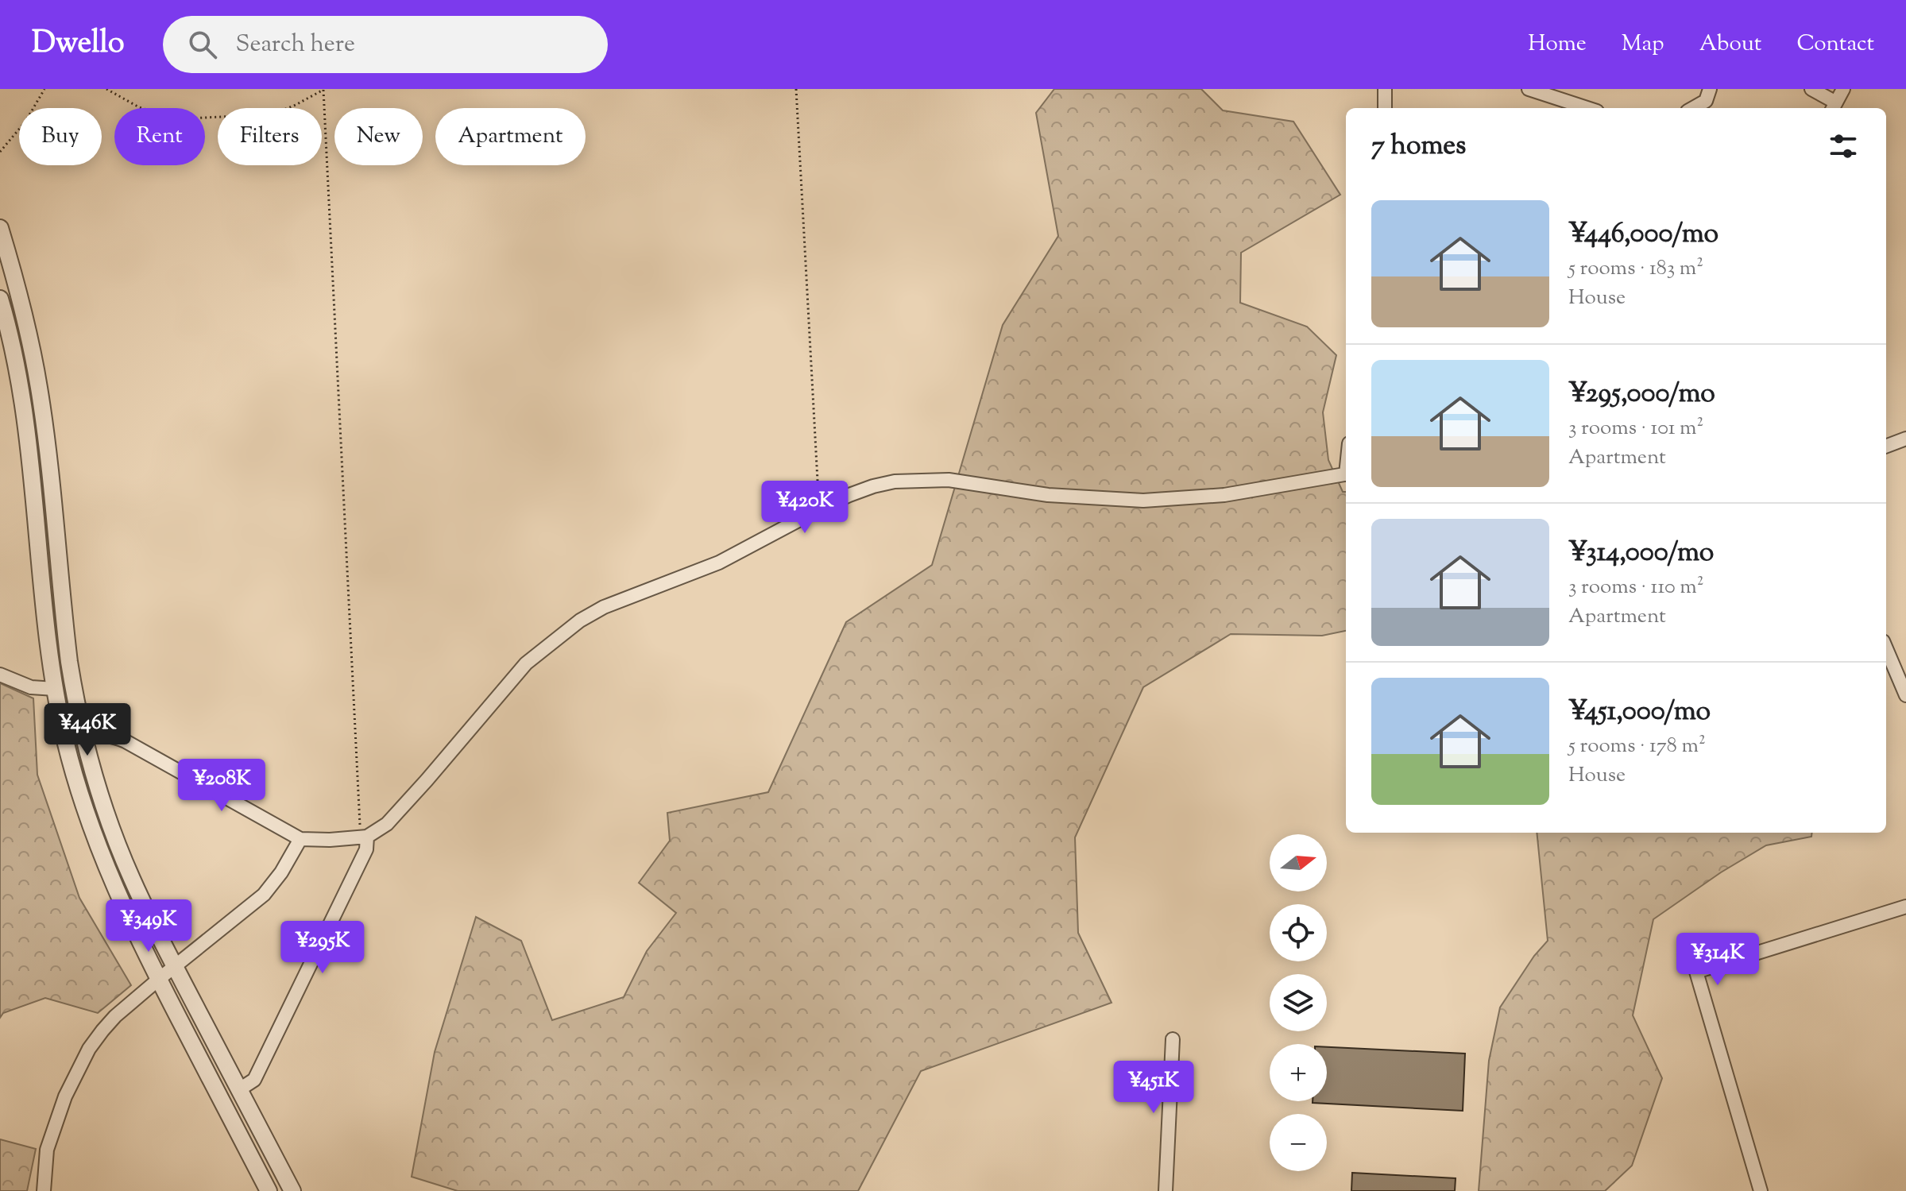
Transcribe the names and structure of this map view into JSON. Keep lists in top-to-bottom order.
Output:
{
  "north": "right",
  "page": {
    "header": "Dwello",
    "search": "Search here",
    "nav": [
      "Home",
      "Map",
      "About",
      "Contact"
    ],
    "chip": [
      "Buy",
      "Rent",
      "Filters",
      "New",
      "Apartment"
    ],
    "heading": "7 homes",
    "list": [
      {
        "name": "¥446,000/mo",
        "note": "5 rooms · 183 m² · House"
      },
      {
        "name": "¥295,000/mo",
        "note": "3 rooms · 101 m² · Apartment"
      },
      {
        "name": "¥314,000/mo",
        "note": "3 rooms · 110 m² · Apartment"
      },
      {
        "name": "¥451,000/mo",
        "note": "5 rooms · 178 m² · House"
      }
    ],
    "price": [
      "¥420K",
      "¥446K",
      "¥208K",
      "¥349K",
      "¥295K",
      "¥314K",
      "¥451K"
    ],
    "map_buttons": ["+", "−"]
  }
}
